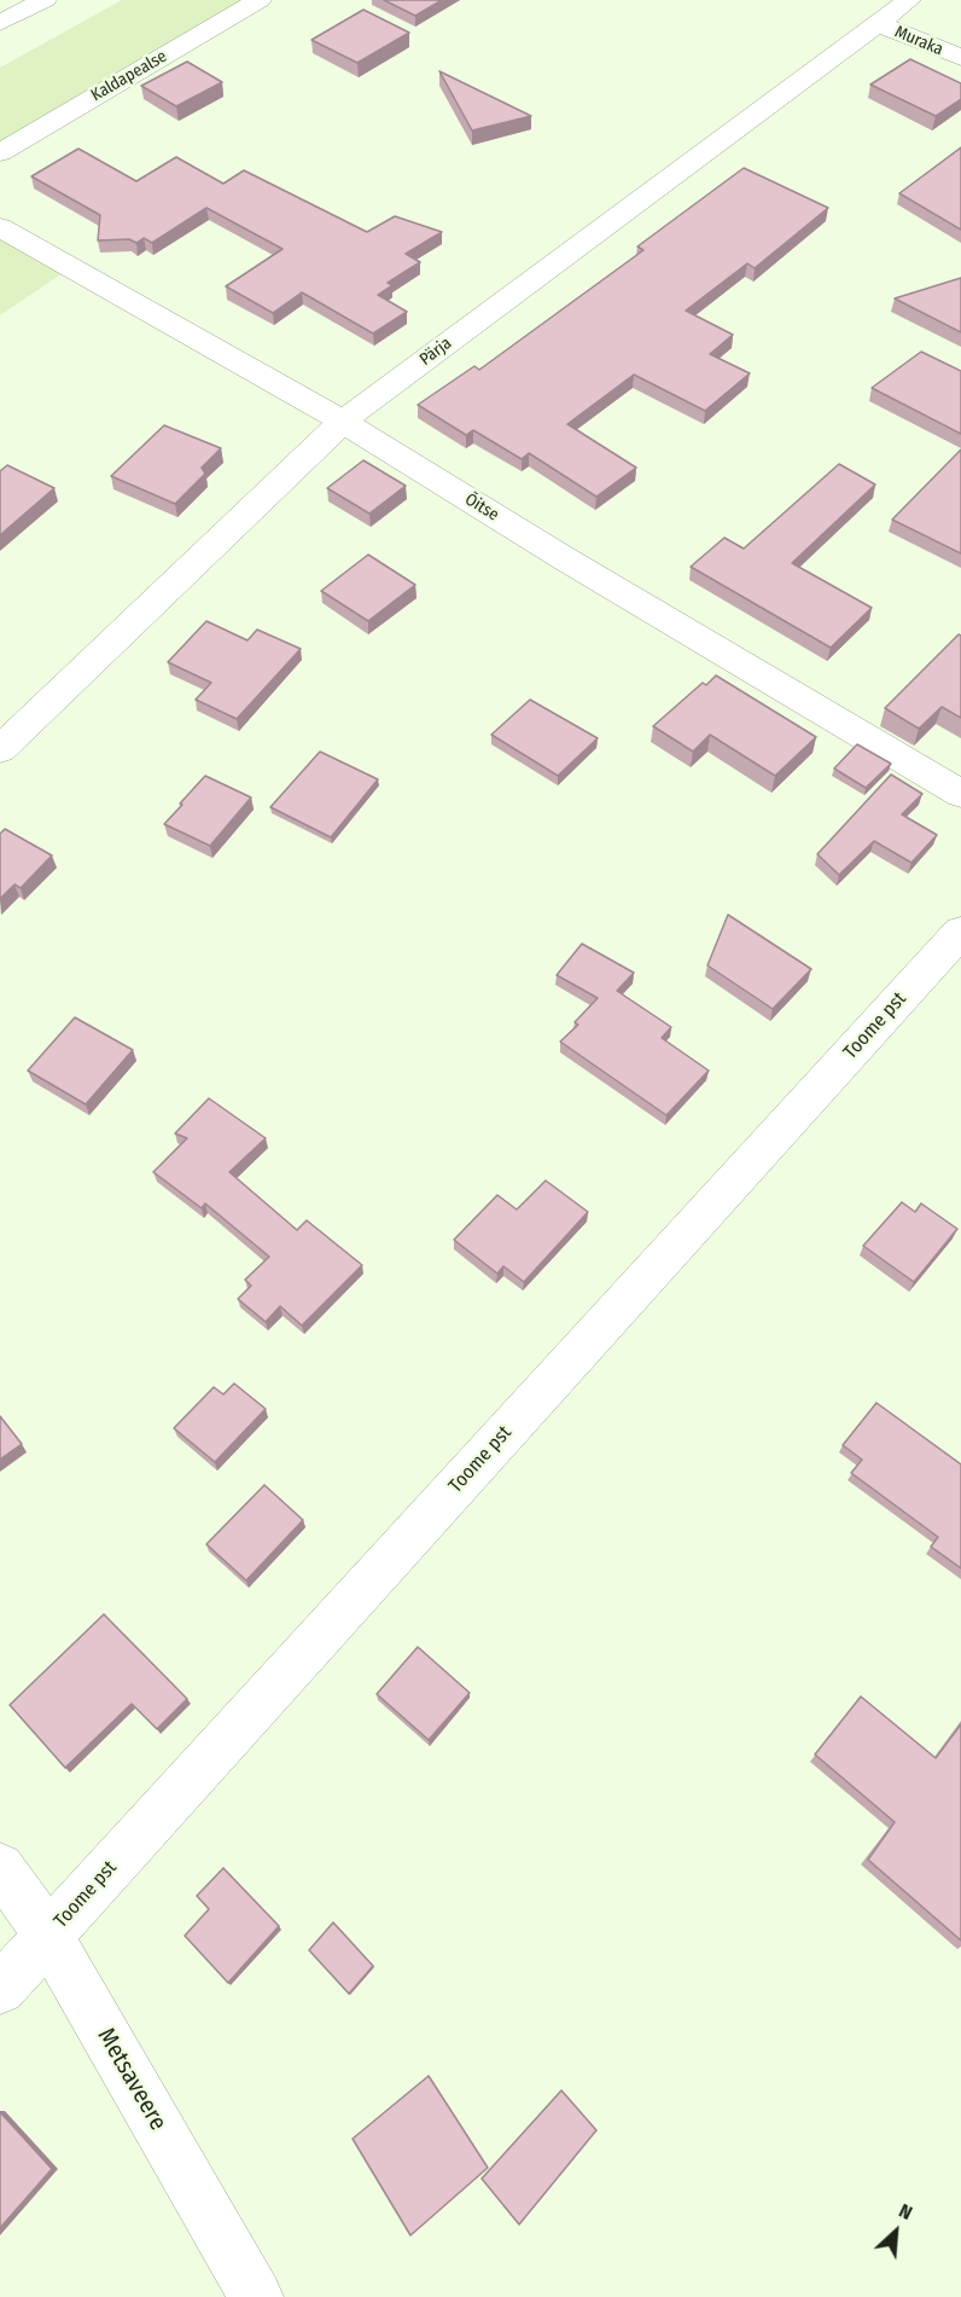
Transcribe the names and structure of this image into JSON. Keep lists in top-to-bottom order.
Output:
{
  "streets": {
    "street": [
      "Muraka",
      "Kaldapealse",
      "Pärja",
      "Õitse",
      "Toome pst",
      "Metsaveere"
    ]
  },
  "crossings": [
    ["Muraka", "Pärja"],
    ["Pärja", "Õitse"],
    ["Toome pst", "Metsaveere"]
  ],
  "north": "top right"
}
